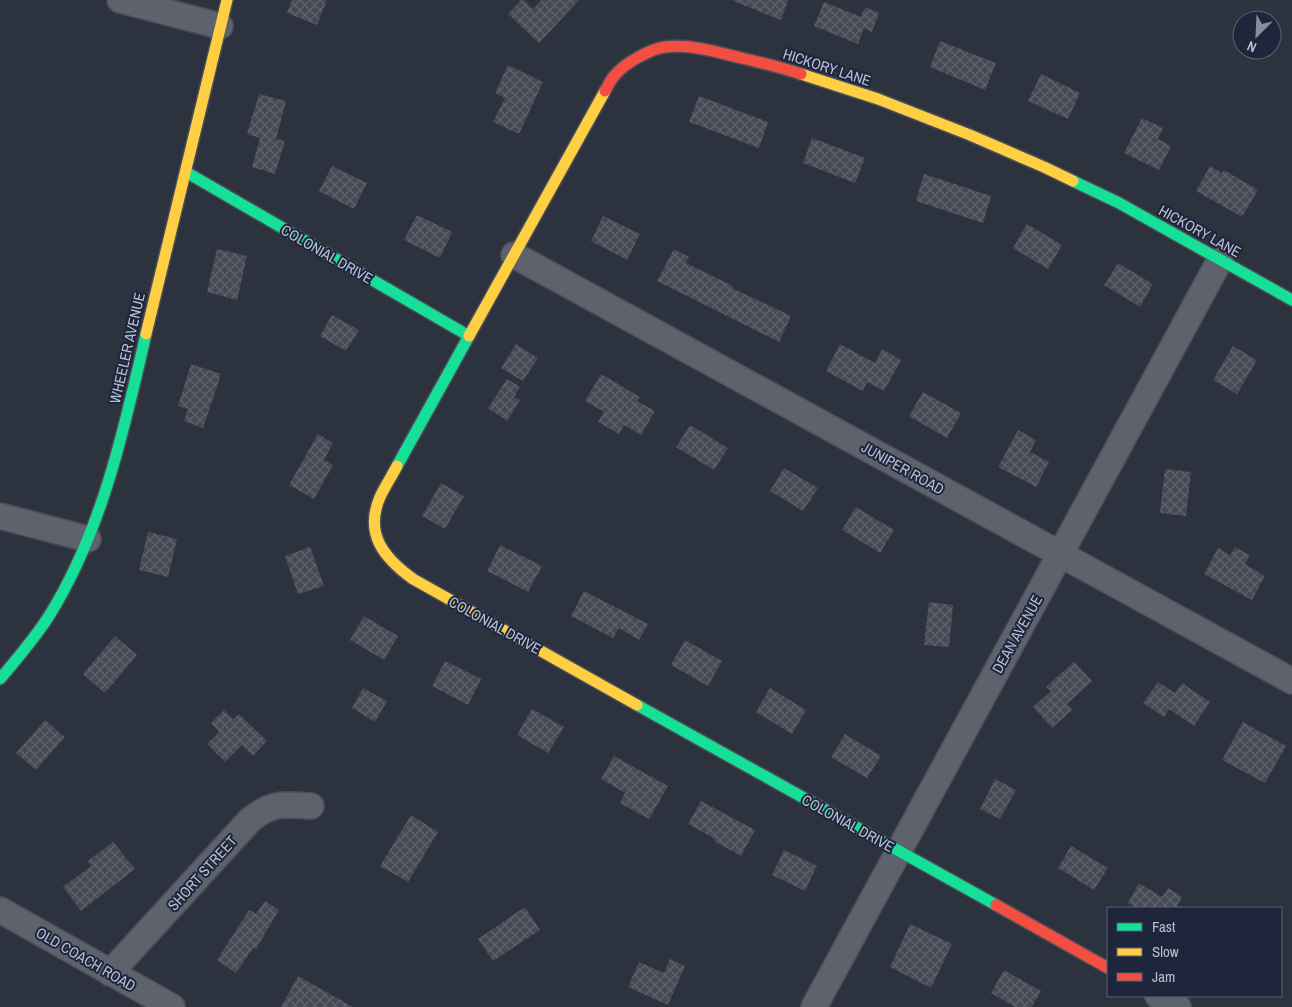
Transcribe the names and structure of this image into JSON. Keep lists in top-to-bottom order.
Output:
{
  "streets": {
    "street": [
      "HICKORY LANE",
      "COLONIAL DRIVE",
      "WHEELER AVENUE",
      "JUNIPER ROAD",
      "DEAN AVENUE",
      "SHORT STREET",
      "OLD COACH ROAD"
    ]
  },
  "crossings": [
    ["HICKORY LANE", "COLONIAL DRIVE"],
    ["HICKORY LANE", "JUNIPER ROAD"],
    ["HICKORY LANE", "DEAN AVENUE"],
    ["COLONIAL DRIVE", "WHEELER AVENUE"],
    ["COLONIAL DRIVE", "DEAN AVENUE"],
    ["JUNIPER ROAD", "DEAN AVENUE"],
    ["SHORT STREET", "OLD COACH ROAD"]
  ],
  "legend": ["Fast", "Slow", "Jam"],
  "north": "bottom left"
}
